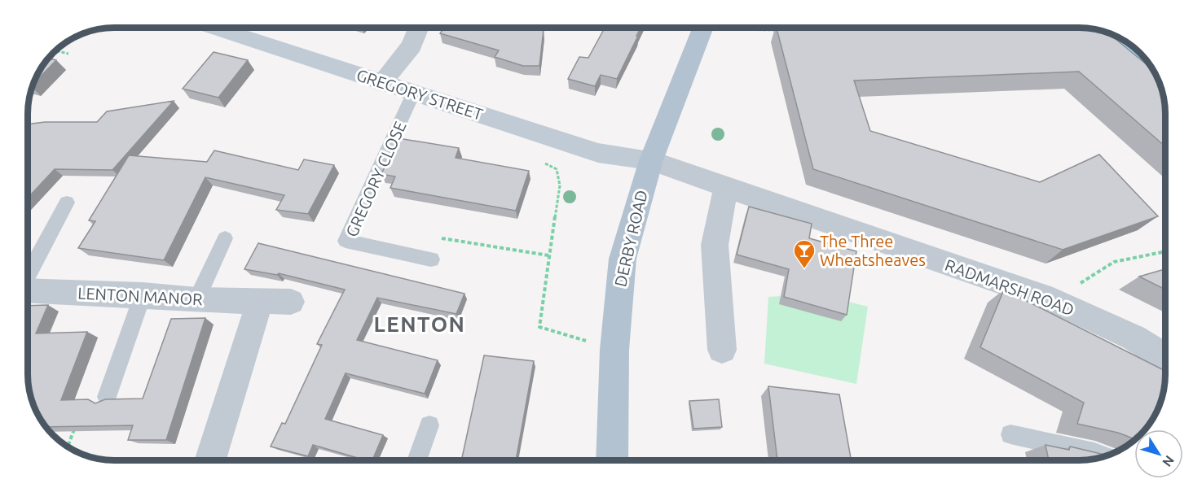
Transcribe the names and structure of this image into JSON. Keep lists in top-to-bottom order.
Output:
{
  "streets": {
    "main road": ["DERBY ROAD"],
    "street": ["GREGORY STREET", "RADMARSH ROAD", "LENTON MANOR"],
    "lane": ["GREGORY CLOSE"]
  },
  "crossings": [
    ["GREGORY STREET", "GREGORY CLOSE"],
    ["GREGORY STREET", "DERBY ROAD"],
    ["GREGORY STREET", "RADMARSH ROAD"],
    ["DERBY ROAD", "RADMARSH ROAD"]
  ],
  "districts": ["LENTON"],
  "places": {
    "bar": ["The Three Wheatsheaves"]
  },
  "north": "bottom right"
}
